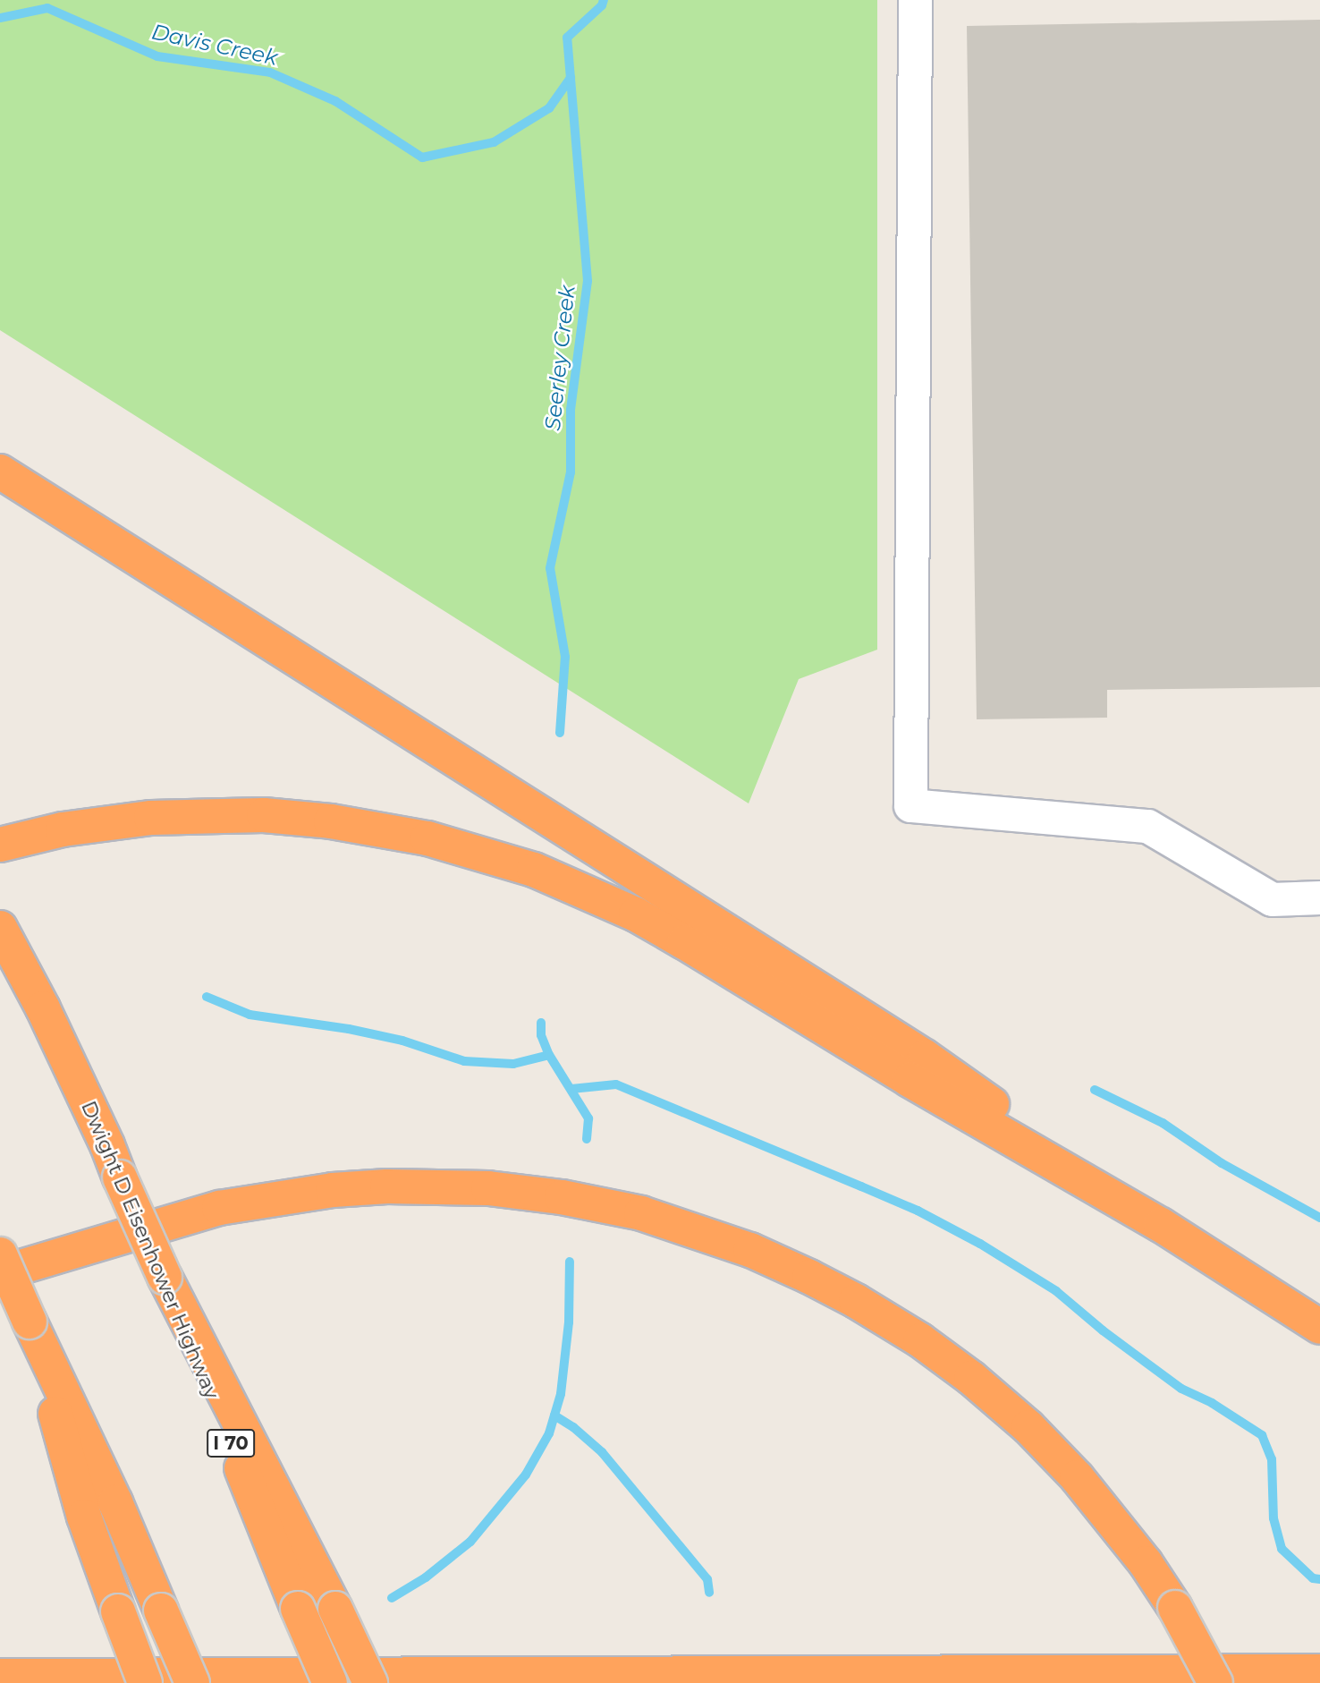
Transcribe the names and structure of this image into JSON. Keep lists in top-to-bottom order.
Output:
{
  "streets": {
    "highway": ["Dwight D Eisenhower Highway", "I 70"]
  },
  "water": ["Davis Creek", "Seerley Creek"]
}
